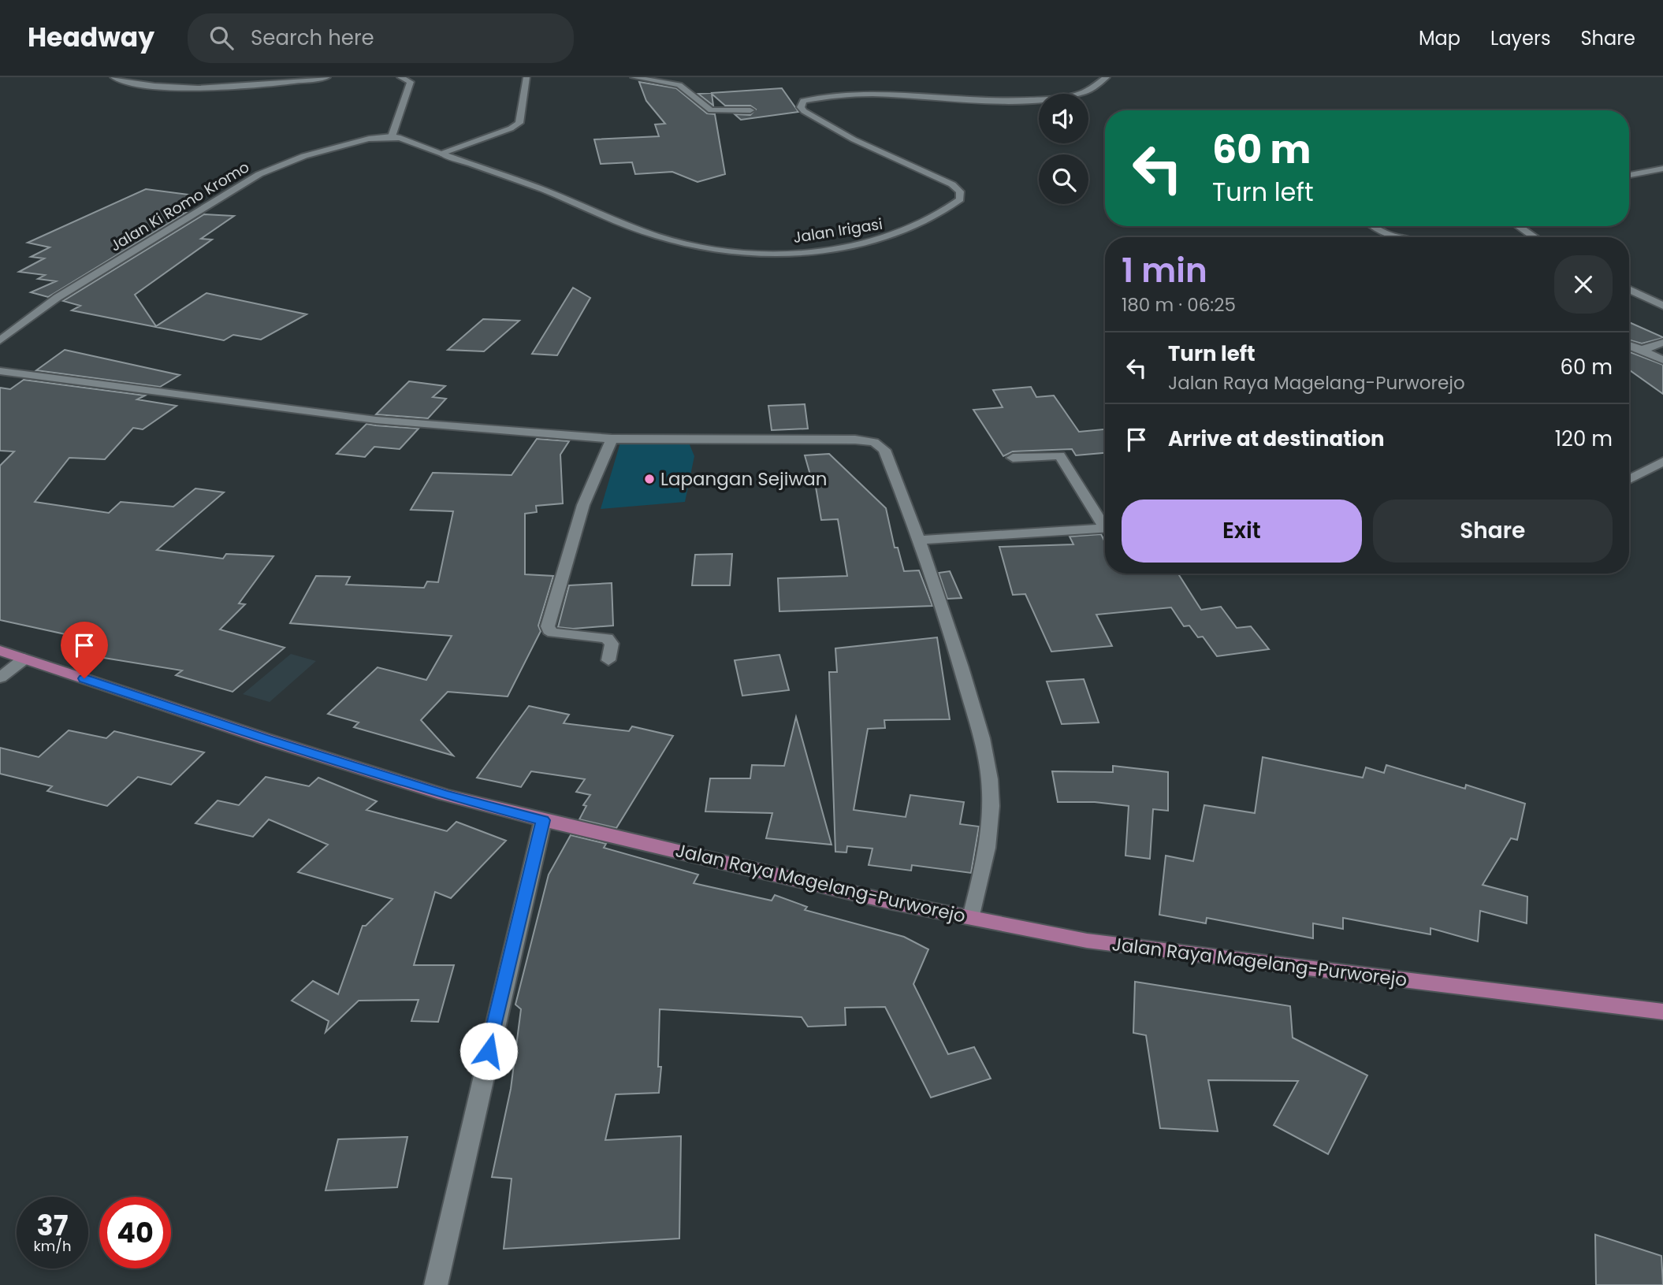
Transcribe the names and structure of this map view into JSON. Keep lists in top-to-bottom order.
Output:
{
  "streets": {
    "main road": ["Jalan Raya Magelang-Purworejo"],
    "street": ["Jalan Ki Romo Kromo", "Jalan Irigasi"]
  },
  "crossings": [
    ["Jalan Ki Romo Kromo", "Jalan Irigasi"]
  ],
  "places": ["Lapangan Sejiwan"],
  "page": {
    "header": "Headway",
    "search": "Search here",
    "nav": ["Map", "Layers", "Share"],
    "turn": ["60 m", "Turn left"],
    "heading": ["1 min", "180 m · 06:25"],
    "list": [
      {
        "name": "Turn left",
        "note": "Jalan Raya Magelang-Purworejo",
        "value": "60 m"
      },
      {
        "name": "Arrive at destination",
        "value": "120 m"
      }
    ],
    "buttons": ["Exit", "Share"],
    "speed": "37 km/h",
    "limit": "40"
  }
}
